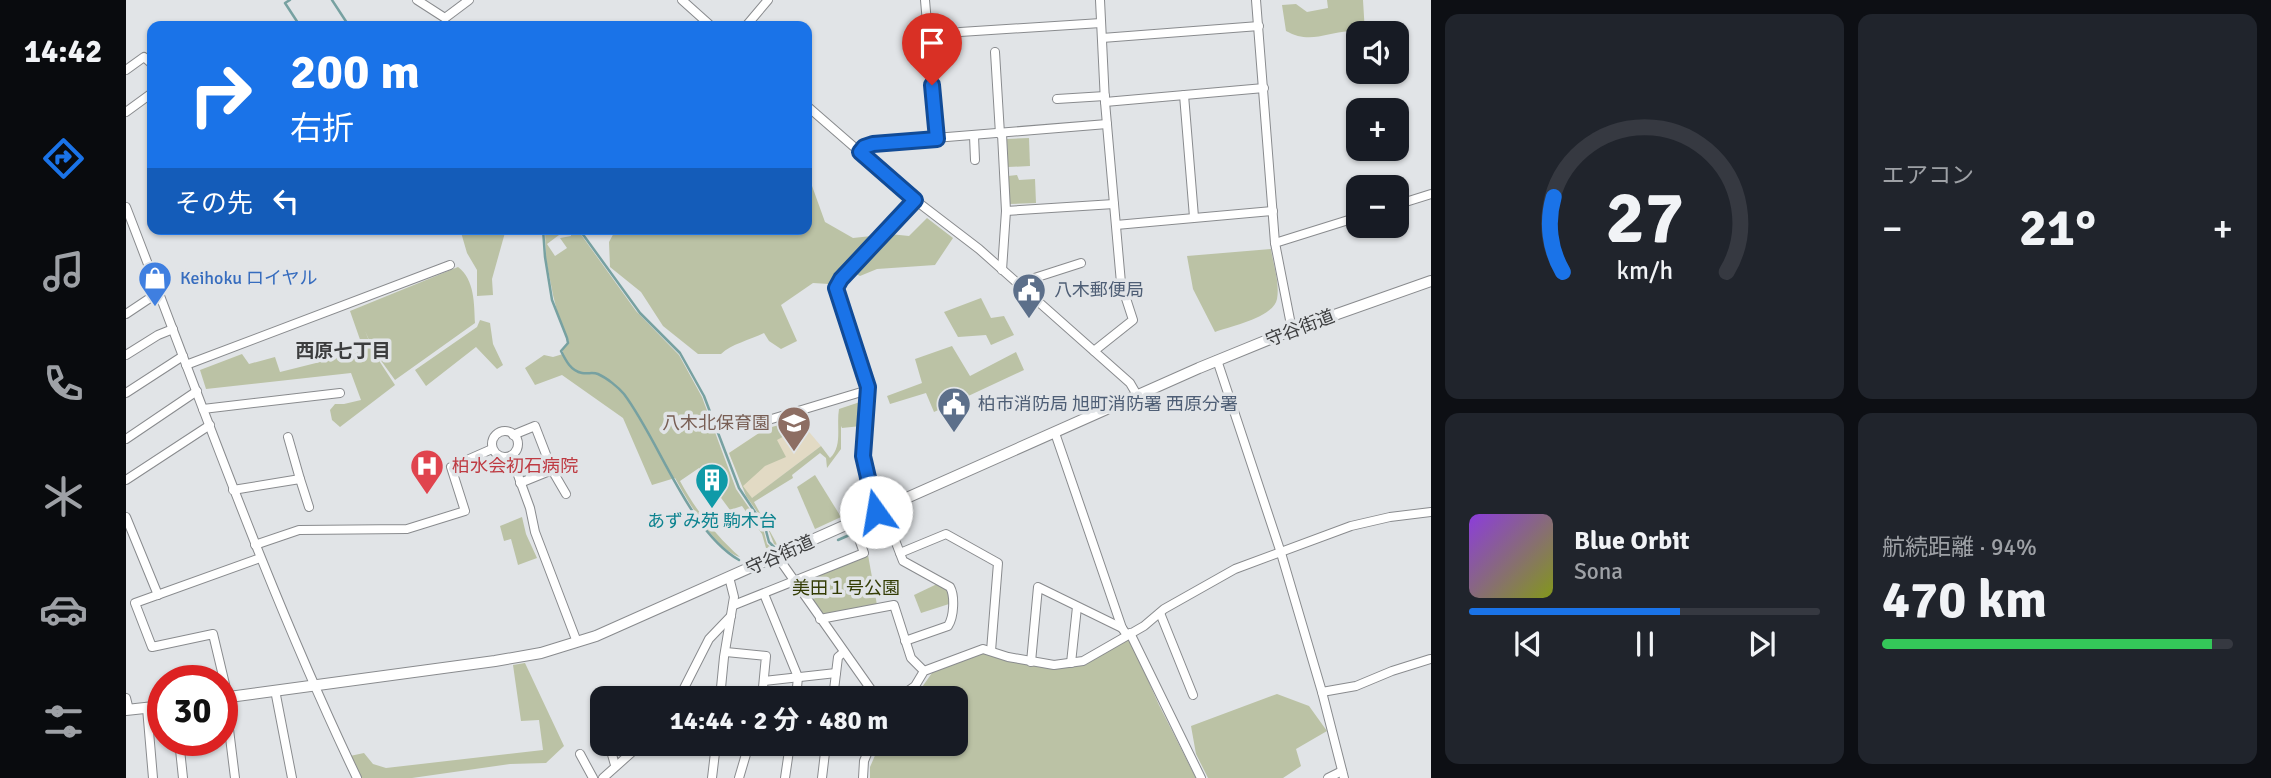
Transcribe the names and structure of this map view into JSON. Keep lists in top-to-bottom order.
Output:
{
  "streets": {
    "main road": ["守谷街道"]
  },
  "districts": ["西原七丁目"],
  "parks": ["美田１号公園"],
  "places": {
    "shop": ["Keihoku ロイヤル"],
    "public building": ["八木郵便局", "柏市消防局 旭町消防署 西原分署"],
    "school or university": ["八木北保育園"],
    "hospital": ["柏水会初石病院"],
    "building": ["あずみ苑 駒木台"]
  },
  "page": {
    "tabs": "14:42",
    "tile": [
      "エアコン",
      ["航続距離 · 94%", "470 km"]
    ],
    "map_buttons": ["+", "−"],
    "turn": ["200 m", "右折"],
    "then": "その先",
    "heat": ["−", "21°", "+"],
    "song": ["Blue Orbit", "Sona"],
    "limit": "30",
    "trip": "14:44 · 2 分 · 480 m",
    "gauge": ["27", "km/h"]
  }
}
